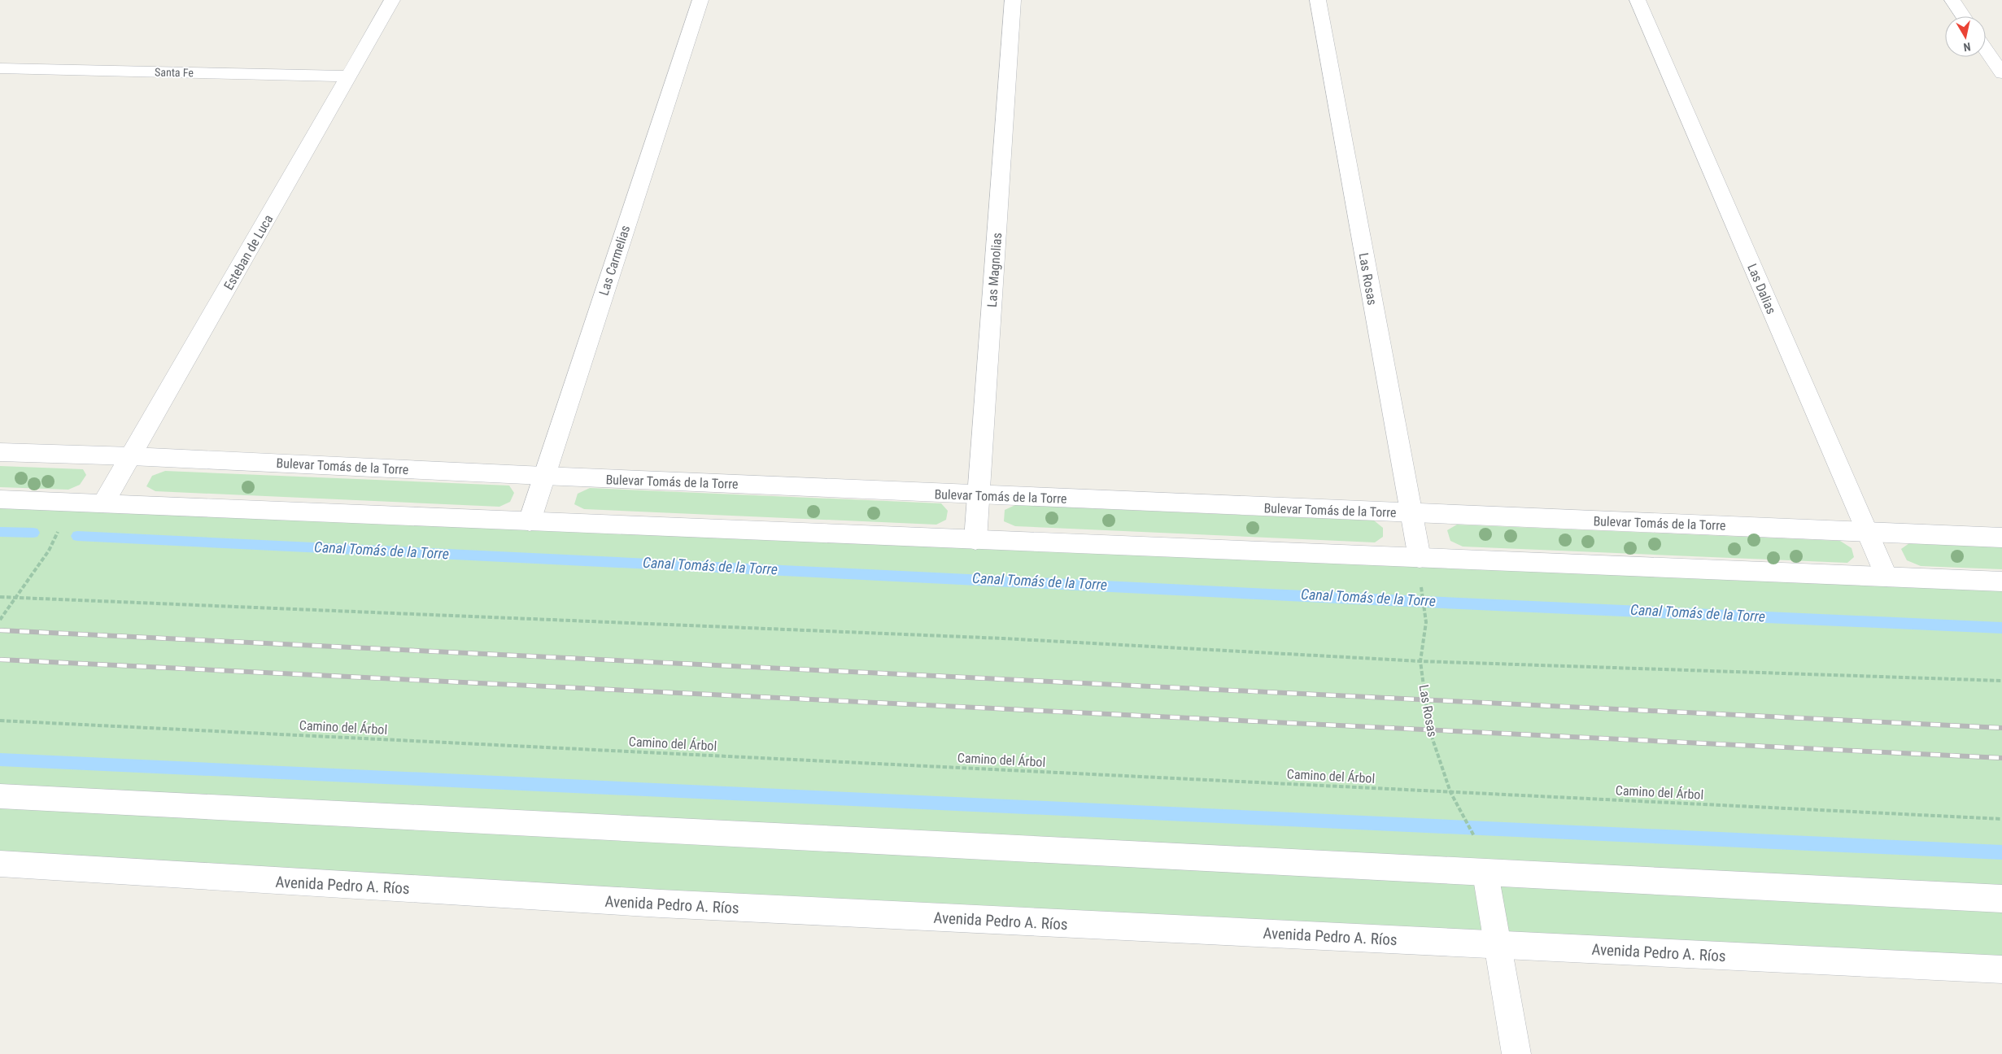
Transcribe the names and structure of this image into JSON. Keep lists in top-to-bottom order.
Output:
{
  "streets": {
    "street": [
      "Santa Fe",
      "Esteban de Luca",
      "Las Carmelias",
      "Las Magnolias",
      "Las Rosas",
      "Las Dalias",
      "Bulevar Tomás de la Torre",
      "Avenida Pedro A. Ríos"
    ],
    "path": ["Camino del Árbol"]
  },
  "crossings": [
    ["Santa Fe", "Esteban de Luca"],
    ["Esteban de Luca", "Bulevar Tomás de la Torre"],
    ["Las Carmelias", "Bulevar Tomás de la Torre"],
    ["Las Magnolias", "Bulevar Tomás de la Torre"],
    ["Las Rosas", "Bulevar Tomás de la Torre"],
    ["Las Rosas", "Camino del Árbol"],
    ["Las Dalias", "Bulevar Tomás de la Torre"]
  ],
  "water": ["Canal Tomás de la Torre"],
  "north": "bottom"
}
